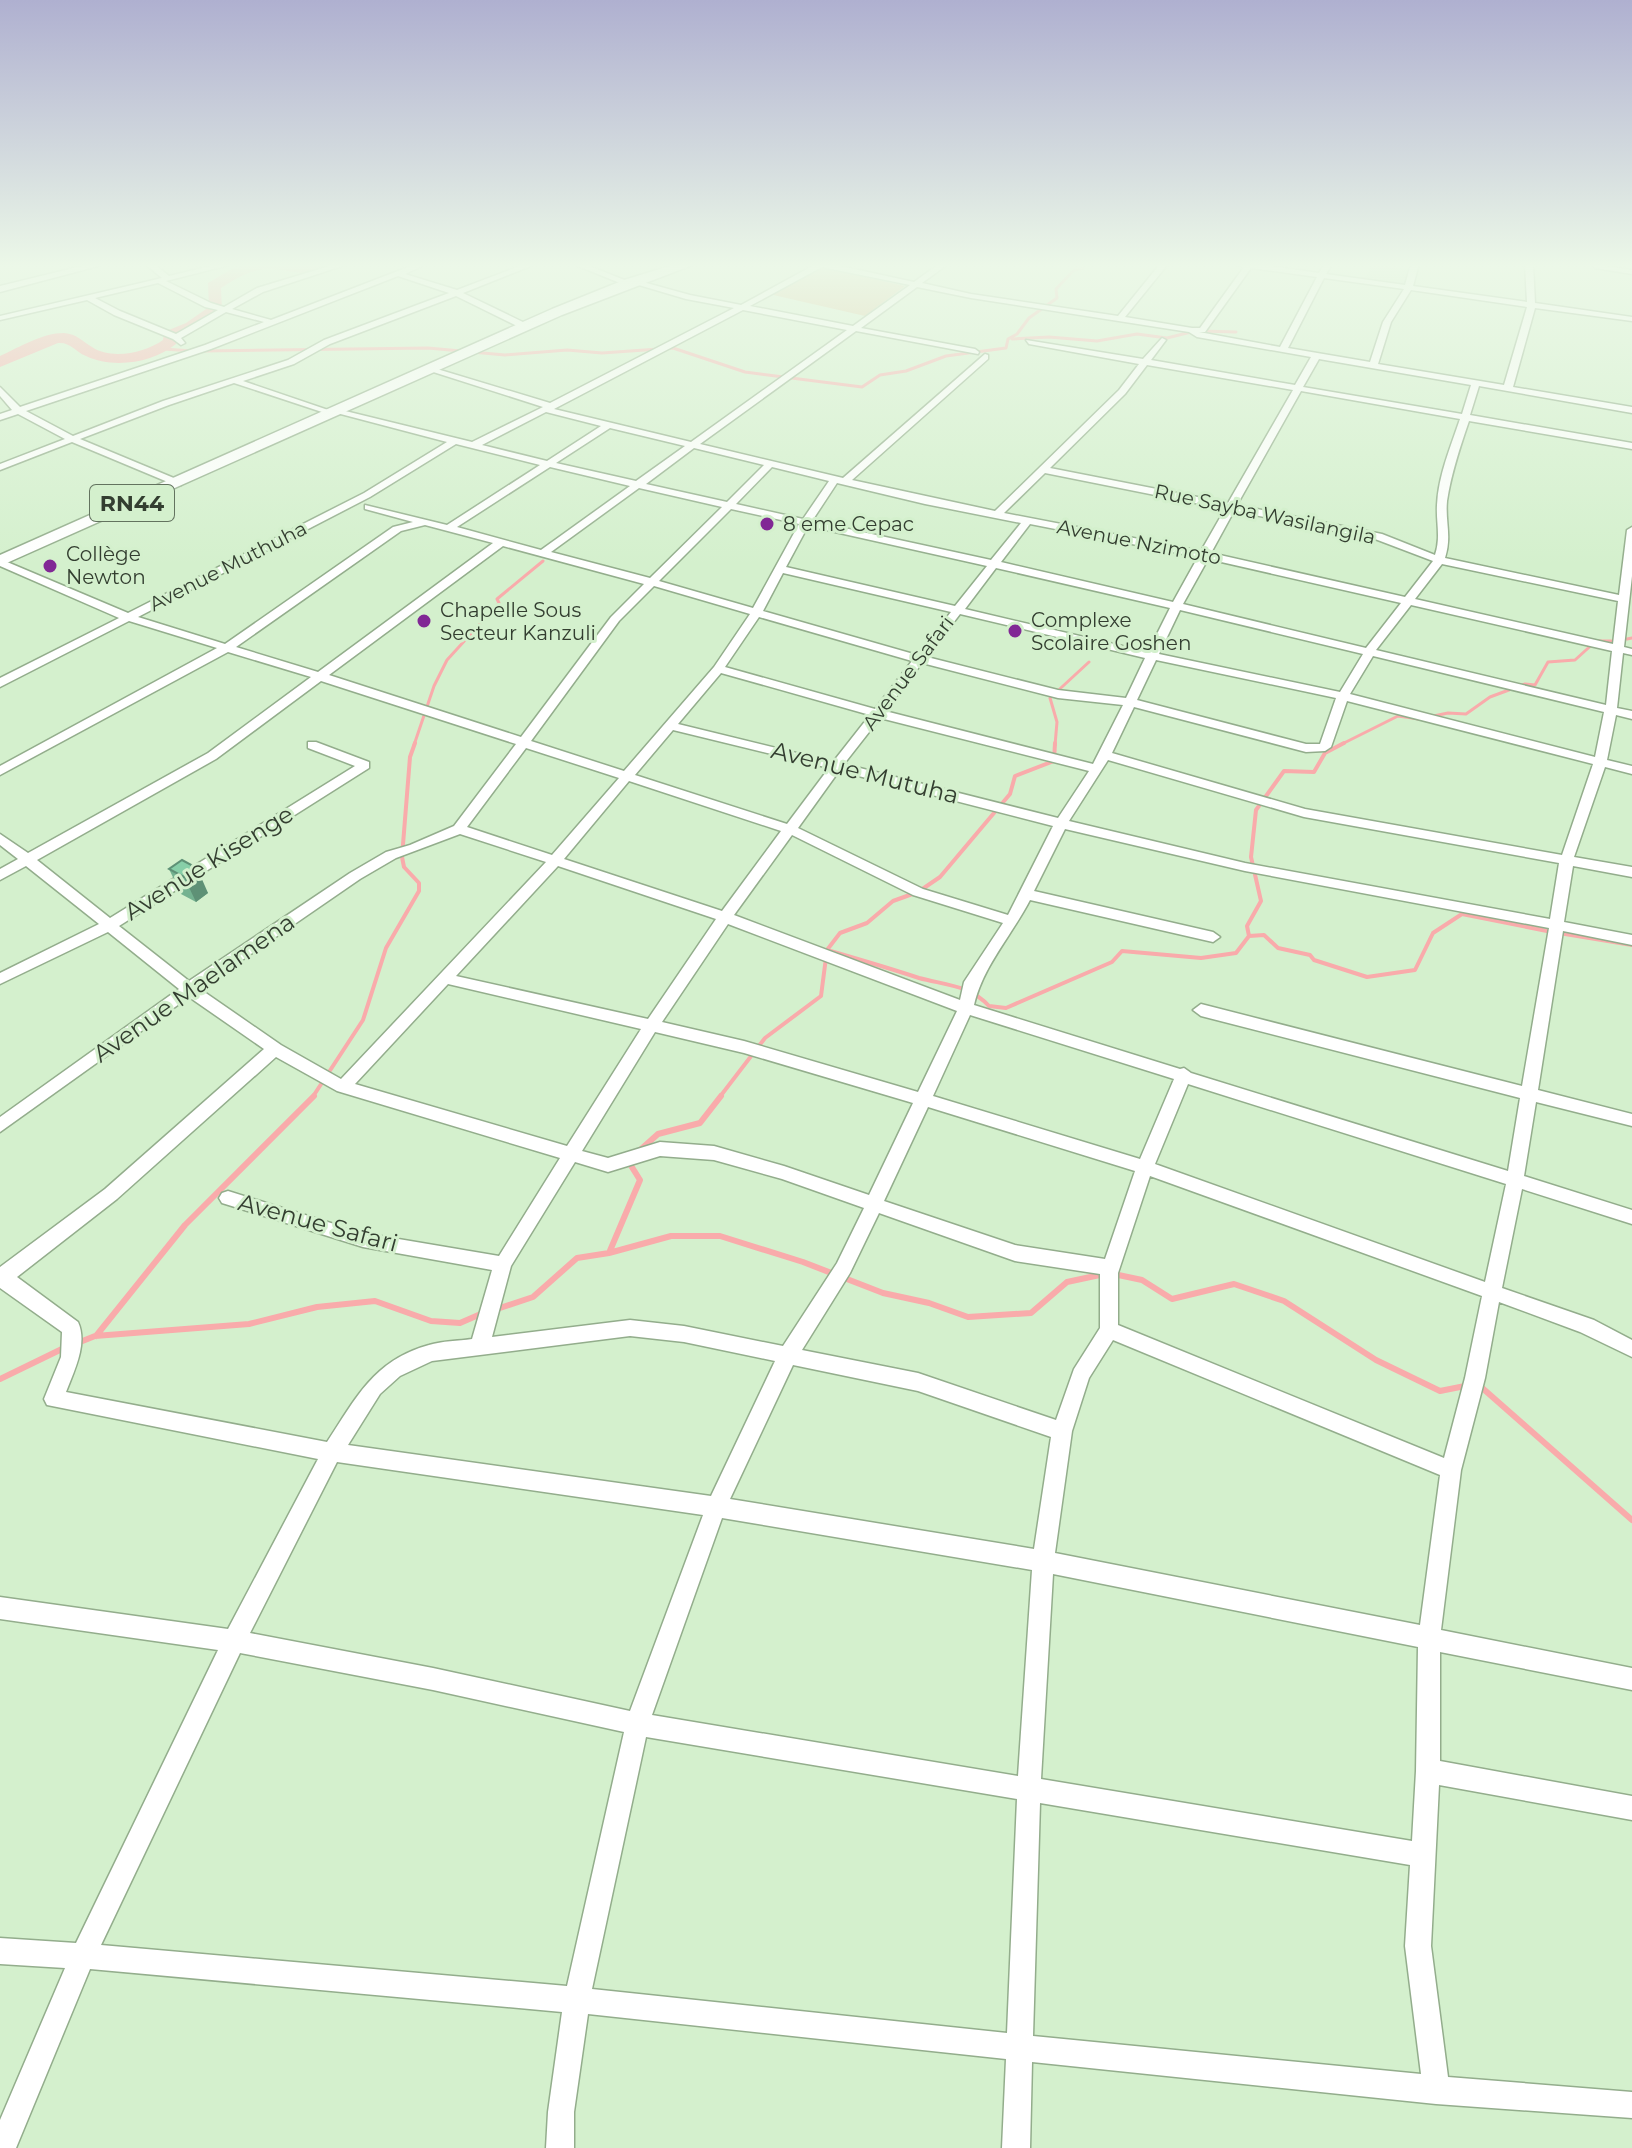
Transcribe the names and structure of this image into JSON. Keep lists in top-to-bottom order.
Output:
{
  "streets": {
    "main road": ["RN44"],
    "street": [
      "Rue Sayba Wasilangila",
      "Avenue Nzimoto",
      "Avenue Muthuha",
      "Avenue Safari",
      "Avenue Mutuha",
      "Avenue Kisenge",
      "Avenue Maelamena"
    ]
  },
  "crossings": [
    ["Avenue Nzimoto", "Avenue Safari"],
    ["Avenue Safari", "Avenue Mutuha"]
  ],
  "places": [
    "8 eme Cepac",
    "Collège Newton",
    "Chapelle Sous Secteur Kanzuli",
    "Complexe Scolaire Goshen"
  ]
}
